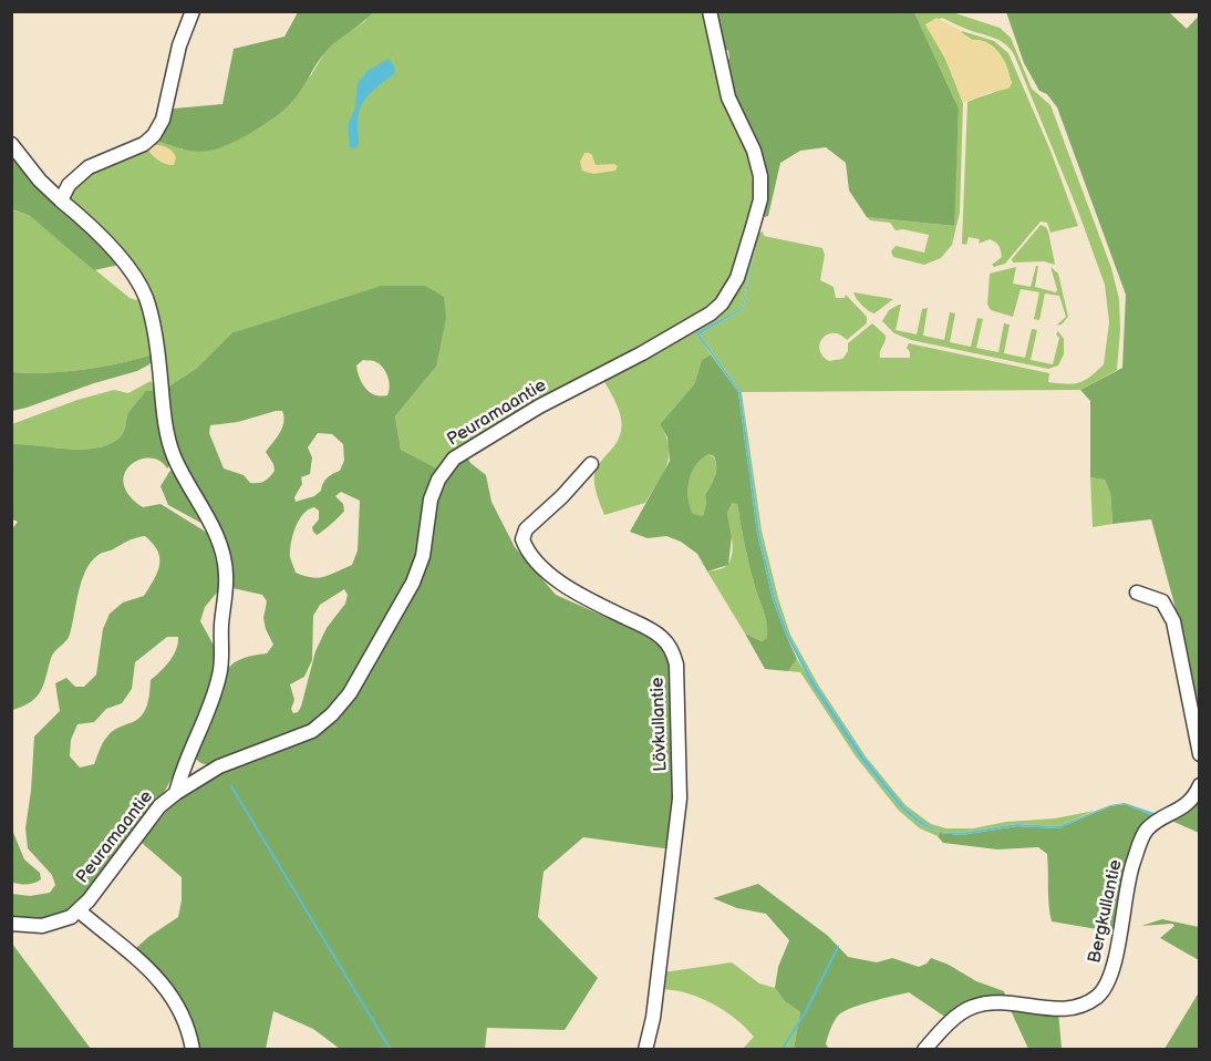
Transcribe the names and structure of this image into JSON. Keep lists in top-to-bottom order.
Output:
{
  "streets": {
    "street": ["Peuramaantie", "Lövkullantie", "Bergkullantie"]
  }
}
